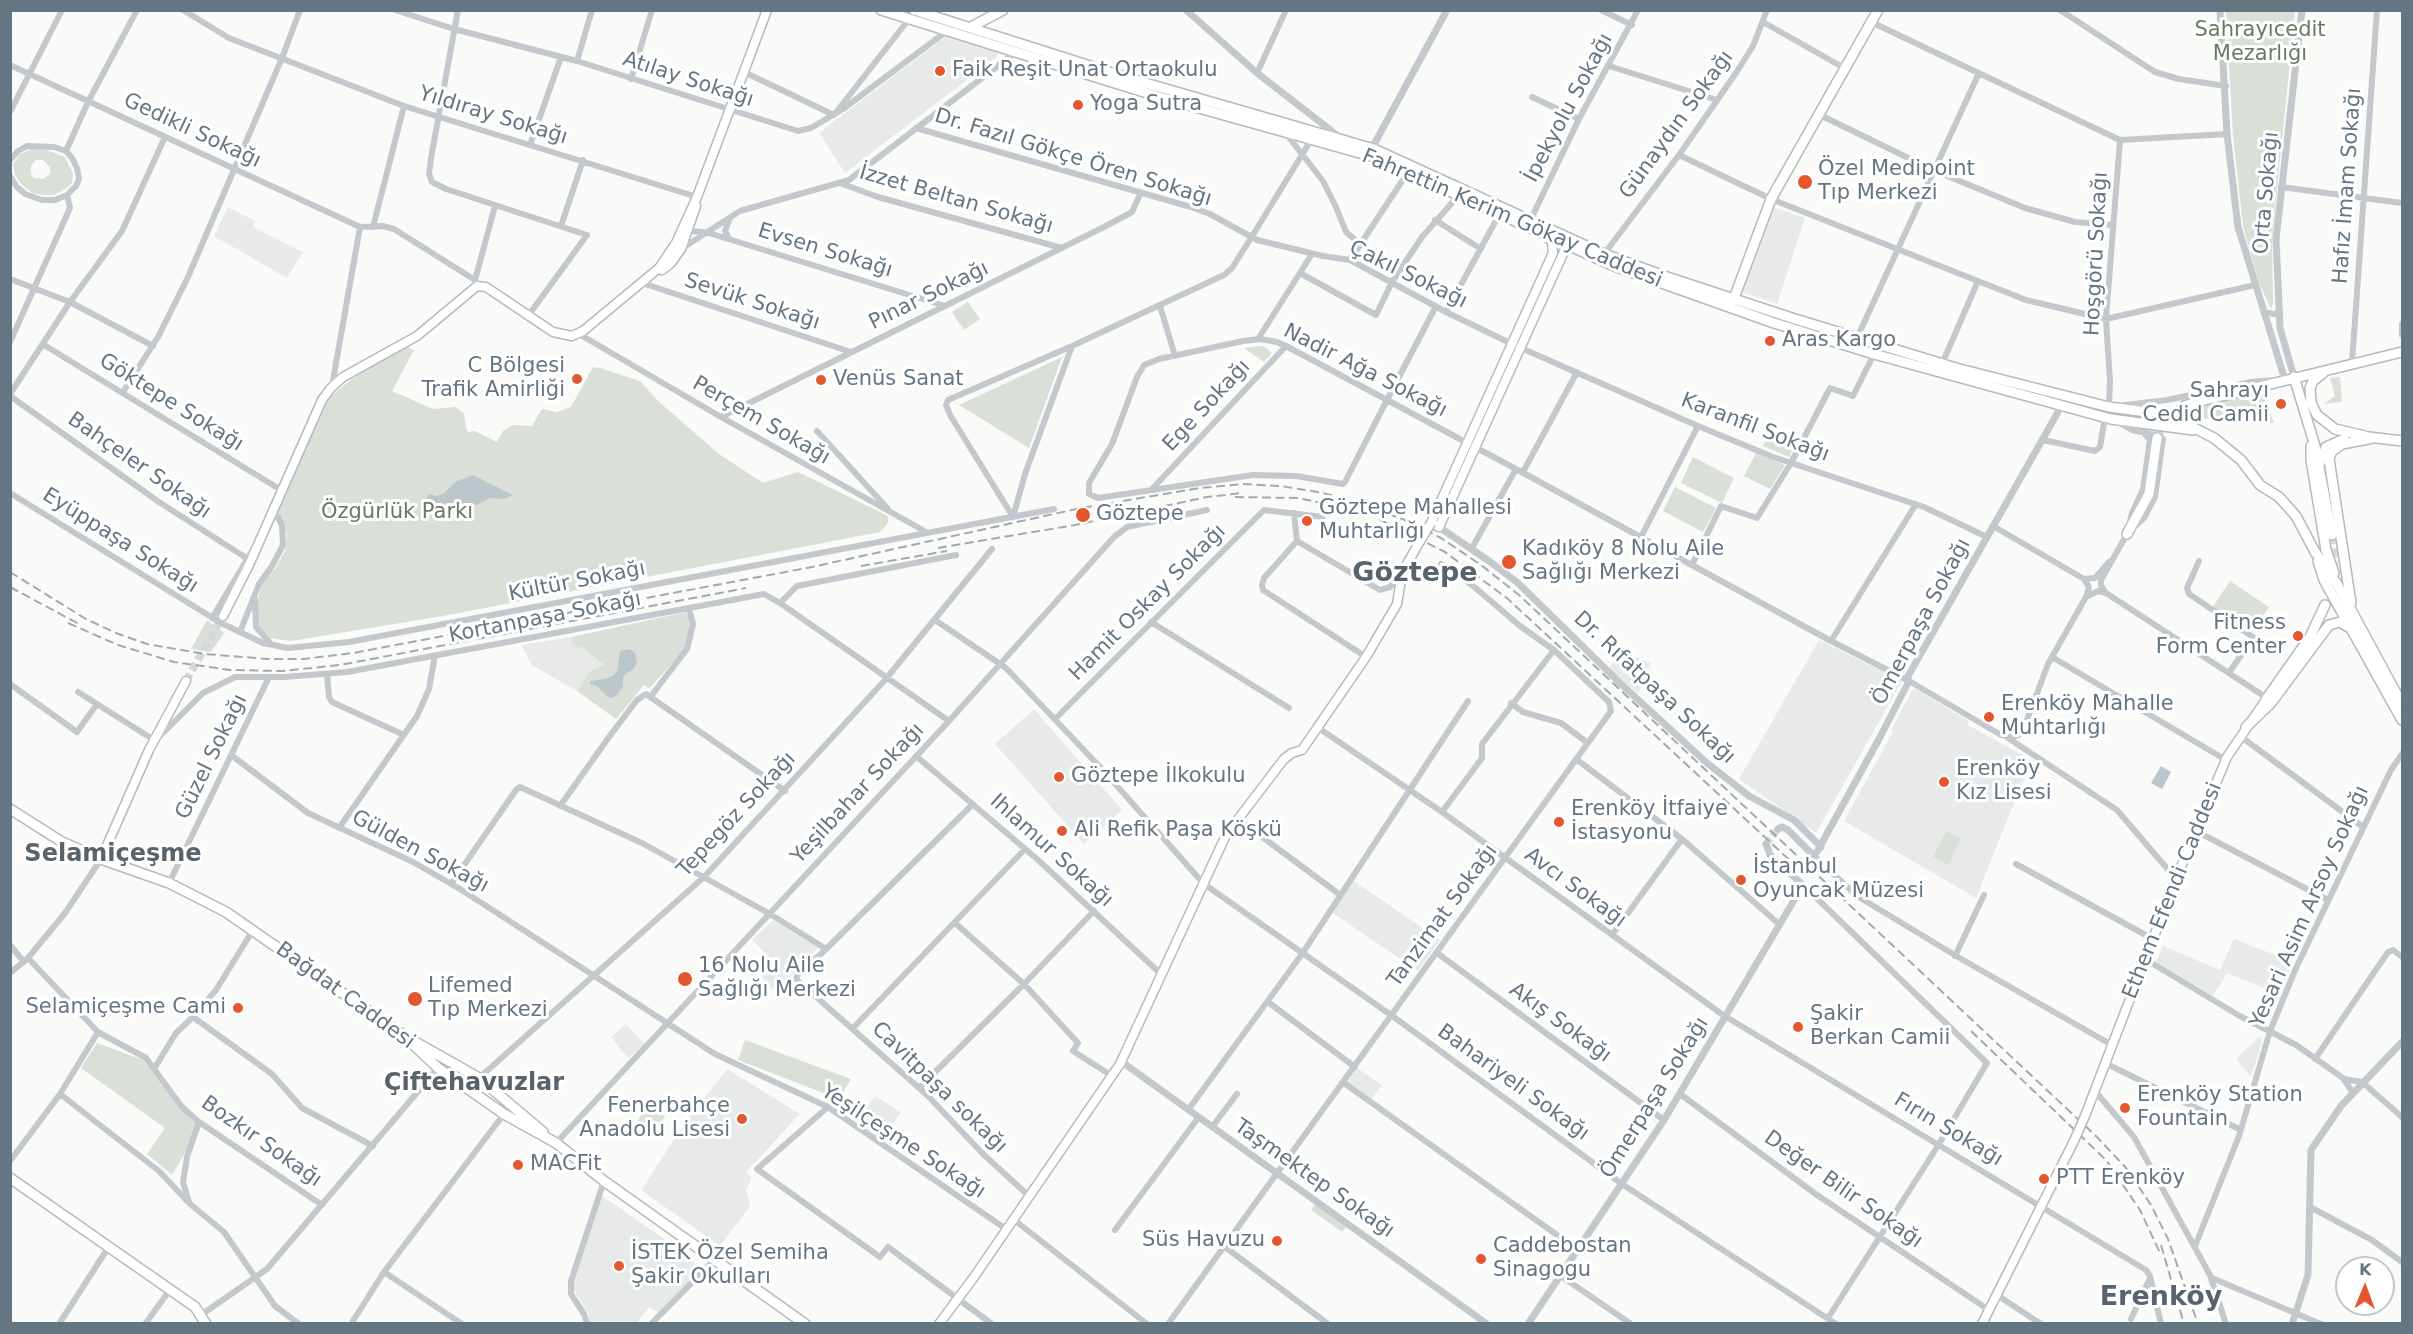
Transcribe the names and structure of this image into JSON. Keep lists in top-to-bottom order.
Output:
{
  "streets": {
    "main road": ["Fahrettin Kerim Gökay Caddesi", "Ethem Efendi Caddesi", "Bağdat Caddesi"],
    "street": [
      "Atılay Sokağı",
      "İpekyolu Sokağı",
      "Yıldıray Sokağı",
      "Günaydın Sokağı",
      "Gedikli Sokağı",
      "Dr. Fazıl Gökçe Ören Sokağı",
      "Hafız İmam Sokağı",
      "Orta Sokağı",
      "İzzet Beltan Sokağı",
      "Evsen Sokağı",
      "Hoşgörü Sokağı",
      "Çakıl Sokağı",
      "Pınar Sokağı",
      "Sevük Sokağı",
      "Nadir Ağa Sokağı",
      "Göktepe Sokağı",
      "Ege Sokağı",
      "Perçem Sokağı",
      "Karanfil Sokağı",
      "Bahçeler Sokağı",
      "Eyüppaşa Sokağı",
      "Kültür Sokağı",
      "Hamit Oskay Sokağı",
      "Kortanpaşa Sokağı",
      "Ömerpaşa Sokağı",
      "Dr. Rıfatpaşa Sokağı",
      "Güzel Sokağı",
      "Yeşilbahar Sokağı",
      "Tepegöz Sokağı",
      "Ihlamur Sokağı",
      "Gülden Sokağı",
      "Avcı Sokağı",
      "Yesari Asim Arsoy Sokağı",
      "Tanzimat Sokağı",
      "Akış Sokağı",
      "Bahariyeli Sokağı",
      "Cavitpaşa sokağı",
      "Fırın Sokağı",
      "Bozkır Sokağı",
      "Yeşilçeşme Sokağı",
      "Taşmektep Sokağı",
      "Değer Bilir Sokağı"
    ]
  },
  "crossings": [
    ["Atılay Sokağı", "Fahrettin Kerim Gökay Caddesi"],
    ["İpekyolu Sokağı", "Fahrettin Kerim Gökay Caddesi"],
    ["Günaydın Sokağı", "Fahrettin Kerim Gökay Caddesi"],
    ["Dr. Fazıl Gökçe Ören Sokağı", "Çakıl Sokağı"],
    ["Dr. Fazıl Gökçe Ören Sokağı", "Pınar Sokağı"],
    ["İzzet Beltan Sokağı", "Pınar Sokağı"],
    ["Fahrettin Kerim Gökay Caddesi", "Hoşgörü Sokağı"],
    ["Fahrettin Kerim Gökay Caddesi", "Ömerpaşa Sokağı"],
    ["Evsen Sokağı", "Pınar Sokağı"],
    ["Çakıl Sokağı", "Karanfil Sokağı"],
    ["Pınar Sokağı", "Sevük Sokağı"],
    ["Pınar Sokağı", "Perçem Sokağı"],
    ["Nadir Ağa Sokağı", "Ege Sokağı"],
    ["Nadir Ağa Sokağı", "Ömerpaşa Sokağı"],
    ["Nadir Ağa Sokağı", "Ethem Efendi Caddesi"],
    ["Perçem Sokağı", "Kültür Sokağı"],
    ["Karanfil Sokağı", "Ömerpaşa Sokağı"],
    ["Eyüppaşa Sokağı", "Kültür Sokağı"],
    ["Hamit Oskay Sokağı", "Bahariyeli Sokağı"],
    ["Kortanpaşa Sokağı", "Güzel Sokağı"],
    ["Ömerpaşa Sokağı", "Dr. Rıfatpaşa Sokağı"],
    ["Ömerpaşa Sokağı", "Avcı Sokağı"],
    ["Ömerpaşa Sokağı", "Akış Sokağı"],
    ["Ömerpaşa Sokağı", "Bahariyeli Sokağı"],
    ["Ömerpaşa Sokağı", "Fırın Sokağı"],
    ["Ömerpaşa Sokağı", "Değer Bilir Sokağı"],
    ["Güzel Sokağı", "Gülden Sokağı"],
    ["Güzel Sokağı", "Bağdat Caddesi"],
    ["Yeşilbahar Sokağı", "Ihlamur Sokağı"],
    ["Yeşilbahar Sokağı", "Bağdat Caddesi"],
    ["Yeşilbahar Sokağı", "Bahariyeli Sokağı"],
    ["Yeşilbahar Sokağı", "Yeşilçeşme Sokağı"],
    ["Tepegöz Sokağı", "Gülden Sokağı"],
    ["Tepegöz Sokağı", "Bahariyeli Sokağı"],
    ["Tepegöz Sokağı", "Yeşilçeşme Sokağı"],
    ["Ihlamur Sokağı", "Cavitpaşa sokağı"],
    ["Gülden Sokağı", "Yeşilçeşme Sokağı"],
    ["Avcı Sokağı", "Tanzimat Sokağı"],
    ["Avcı Sokağı", "Fırın Sokağı"],
    ["Ethem Efendi Caddesi", "Fırın Sokağı"],
    ["Tanzimat Sokağı", "Akış Sokağı"],
    ["Tanzimat Sokağı", "Bahariyeli Sokağı"],
    ["Tanzimat Sokağı", "Taşmektep Sokağı"]
  ],
  "districts": [
    "Göztepe",
    "Selamiçeşme",
    "Çiftehavuzlar",
    "Erenköy"
  ],
  "parks": ["Sahrayıcedit Mezarlığı", "Özgürlük Parkı"],
  "places": [
    "Faik Reşit Unat Ortaokulu",
    "Yoga Sutra",
    "Özel Medipoint Tıp Merkezi",
    "Aras Kargo",
    "C Bölgesi Trafik Amirliği",
    "Venüs Sanat",
    "Sahrayı Cedid Camii",
    "Göztepe",
    "Göztepe Mahallesi Muhtarlığı",
    "Kadıköy 8 Nolu Aile Sağlığı Merkezi",
    "Fitness Form Center",
    "Erenköy Mahalle Muhtarlığı",
    "Göztepe İlkokulu",
    "Erenköy Kız Lisesi",
    "Erenköy İtfaiye İstasyonu",
    "Ali Refik Paşa Köşkü",
    "İstanbul Oyuncak Müzesi",
    "16 Nolu Aile Sağlığı Merkezi",
    "Lifemed Tıp Merkezi",
    "Selamiçeşme Cami",
    "Şakir Berkan Camii",
    "Erenköy Station Fountain",
    "Fenerbahçe Anadolu Lisesi",
    "MACFit",
    "PTT Erenköy",
    "Süs Havuzu",
    "Caddebostan Sinagogu",
    "İSTEK Özel Semiha Şakir Okulları"
  ],
  "north": "top"
}
